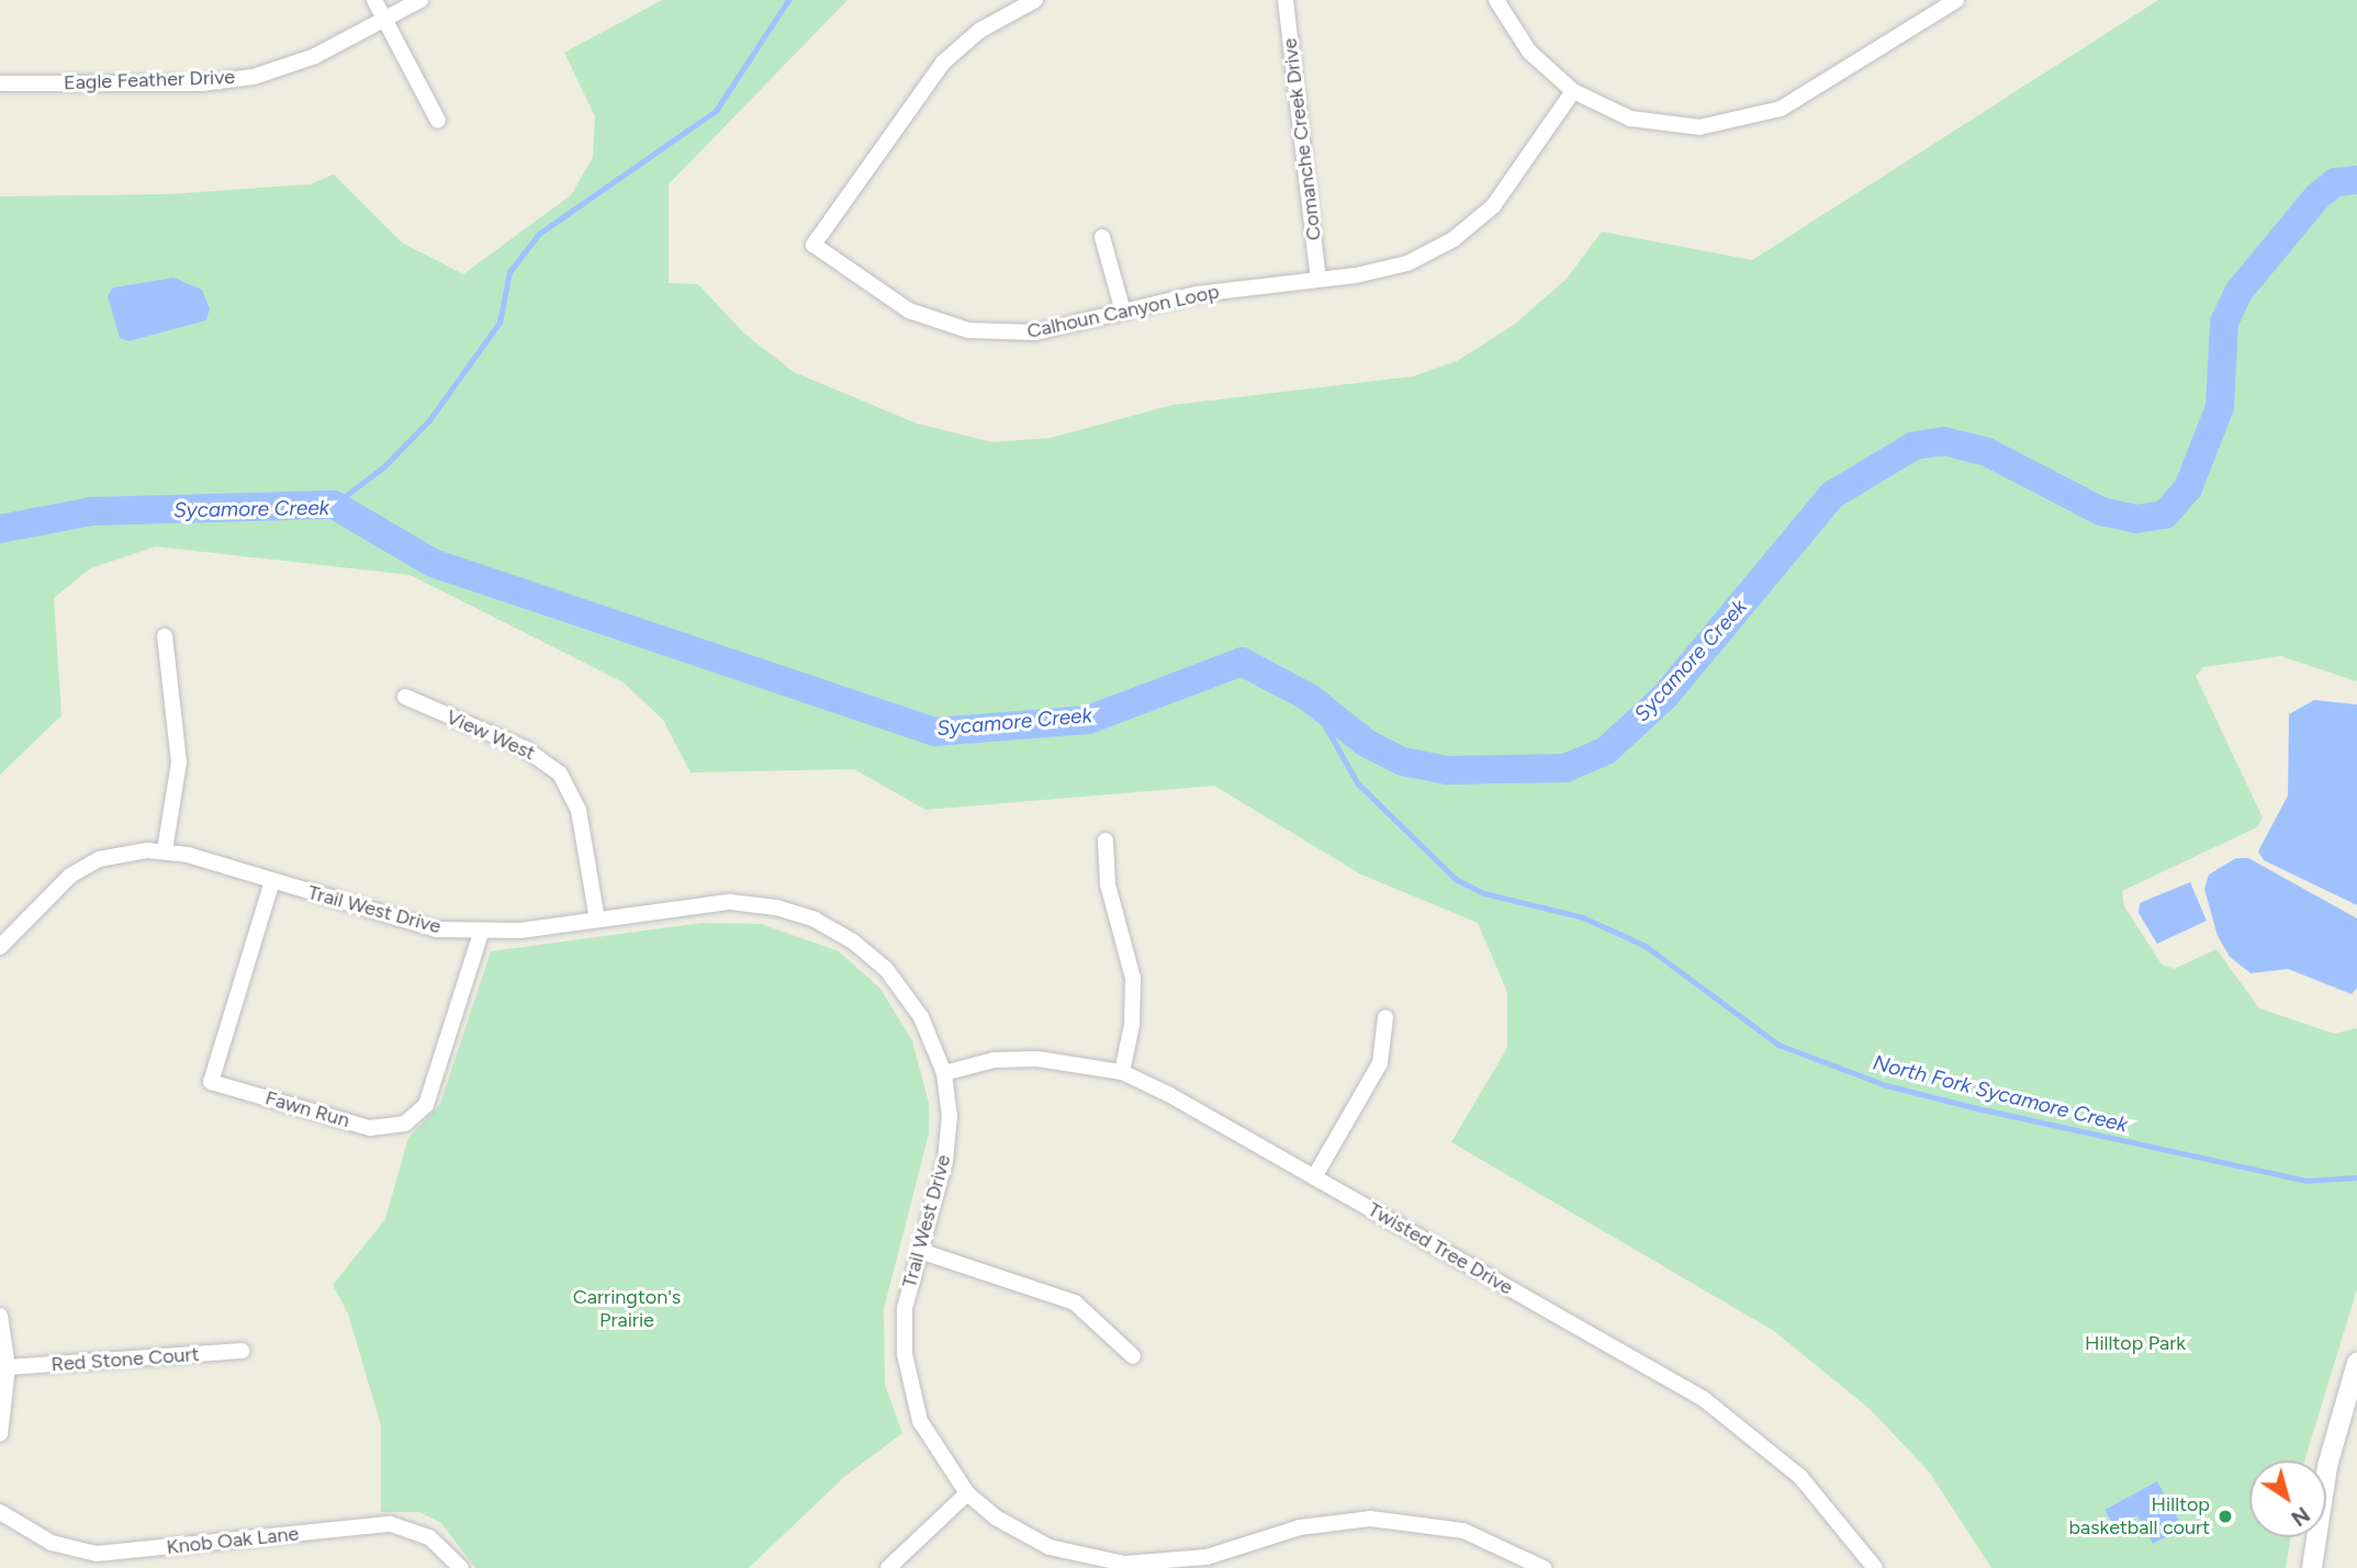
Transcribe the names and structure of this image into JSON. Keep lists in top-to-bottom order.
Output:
{
  "streets": {
    "street": [
      "Eagle Feather Drive",
      "Comanche Creek Drive",
      "Calhoun Canyon Loop",
      "View West",
      "Trail West Drive",
      "Fawn Run",
      "Twisted Tree Drive",
      "Red Stone Court",
      "Knob Oak Lane"
    ]
  },
  "crossings": [
    ["Comanche Creek Drive", "Calhoun Canyon Loop"],
    ["View West", "Trail West Drive"],
    ["Trail West Drive", "Fawn Run"],
    ["Trail West Drive", "Twisted Tree Drive"]
  ],
  "water": ["Sycamore Creek", "North Fork Sycamore Creek"],
  "parks": ["Carrington's Prairie", "Hilltop Park"],
  "places": ["Hilltop basketball court"],
  "north": "bottom right"
}
